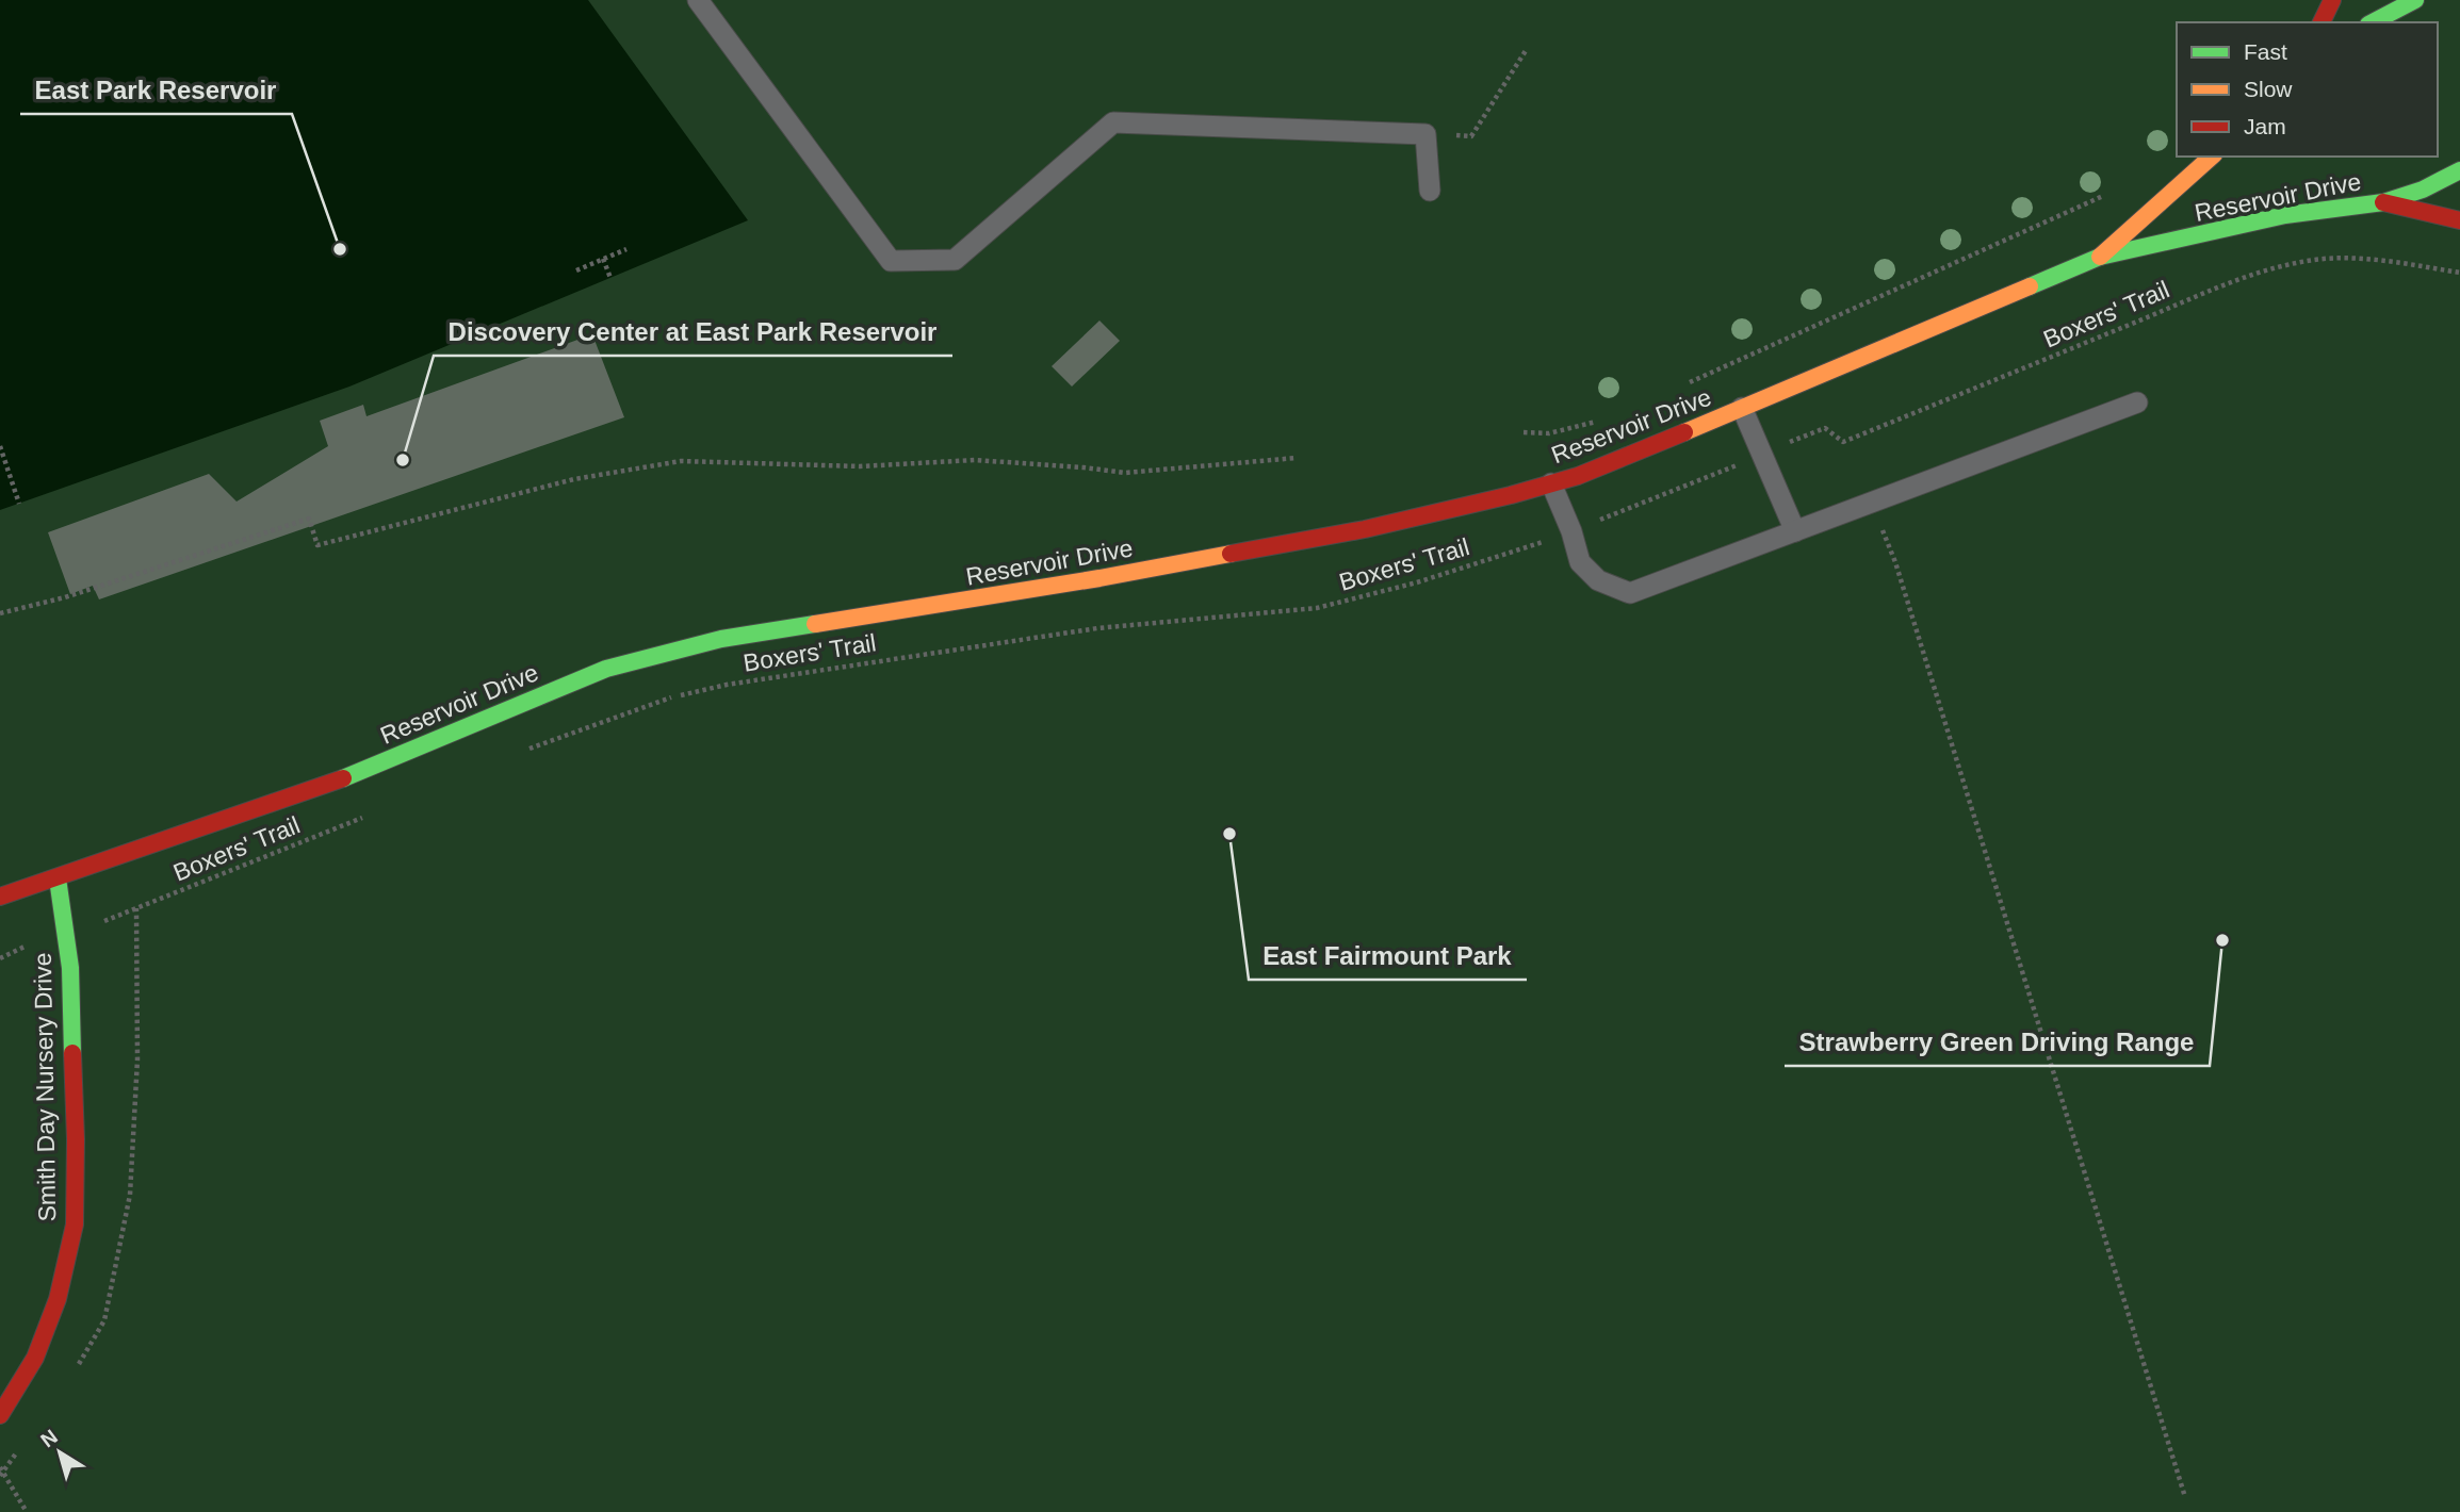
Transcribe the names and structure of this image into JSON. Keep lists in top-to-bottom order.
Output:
{
  "streets": {
    "street": ["Reservoir Drive", "Smith Day Nursery Drive"],
    "path": ["Boxers' Trail"]
  },
  "crossings": [
    ["Reservoir Drive", "Smith Day Nursery Drive"]
  ],
  "places": [
    "East Park Reservoir",
    "Discovery Center at East Park Reservoir",
    "East Fairmount Park",
    "Strawberry Green Driving Range"
  ],
  "legend": ["Fast", "Slow", "Jam"],
  "north": "top left"
}
